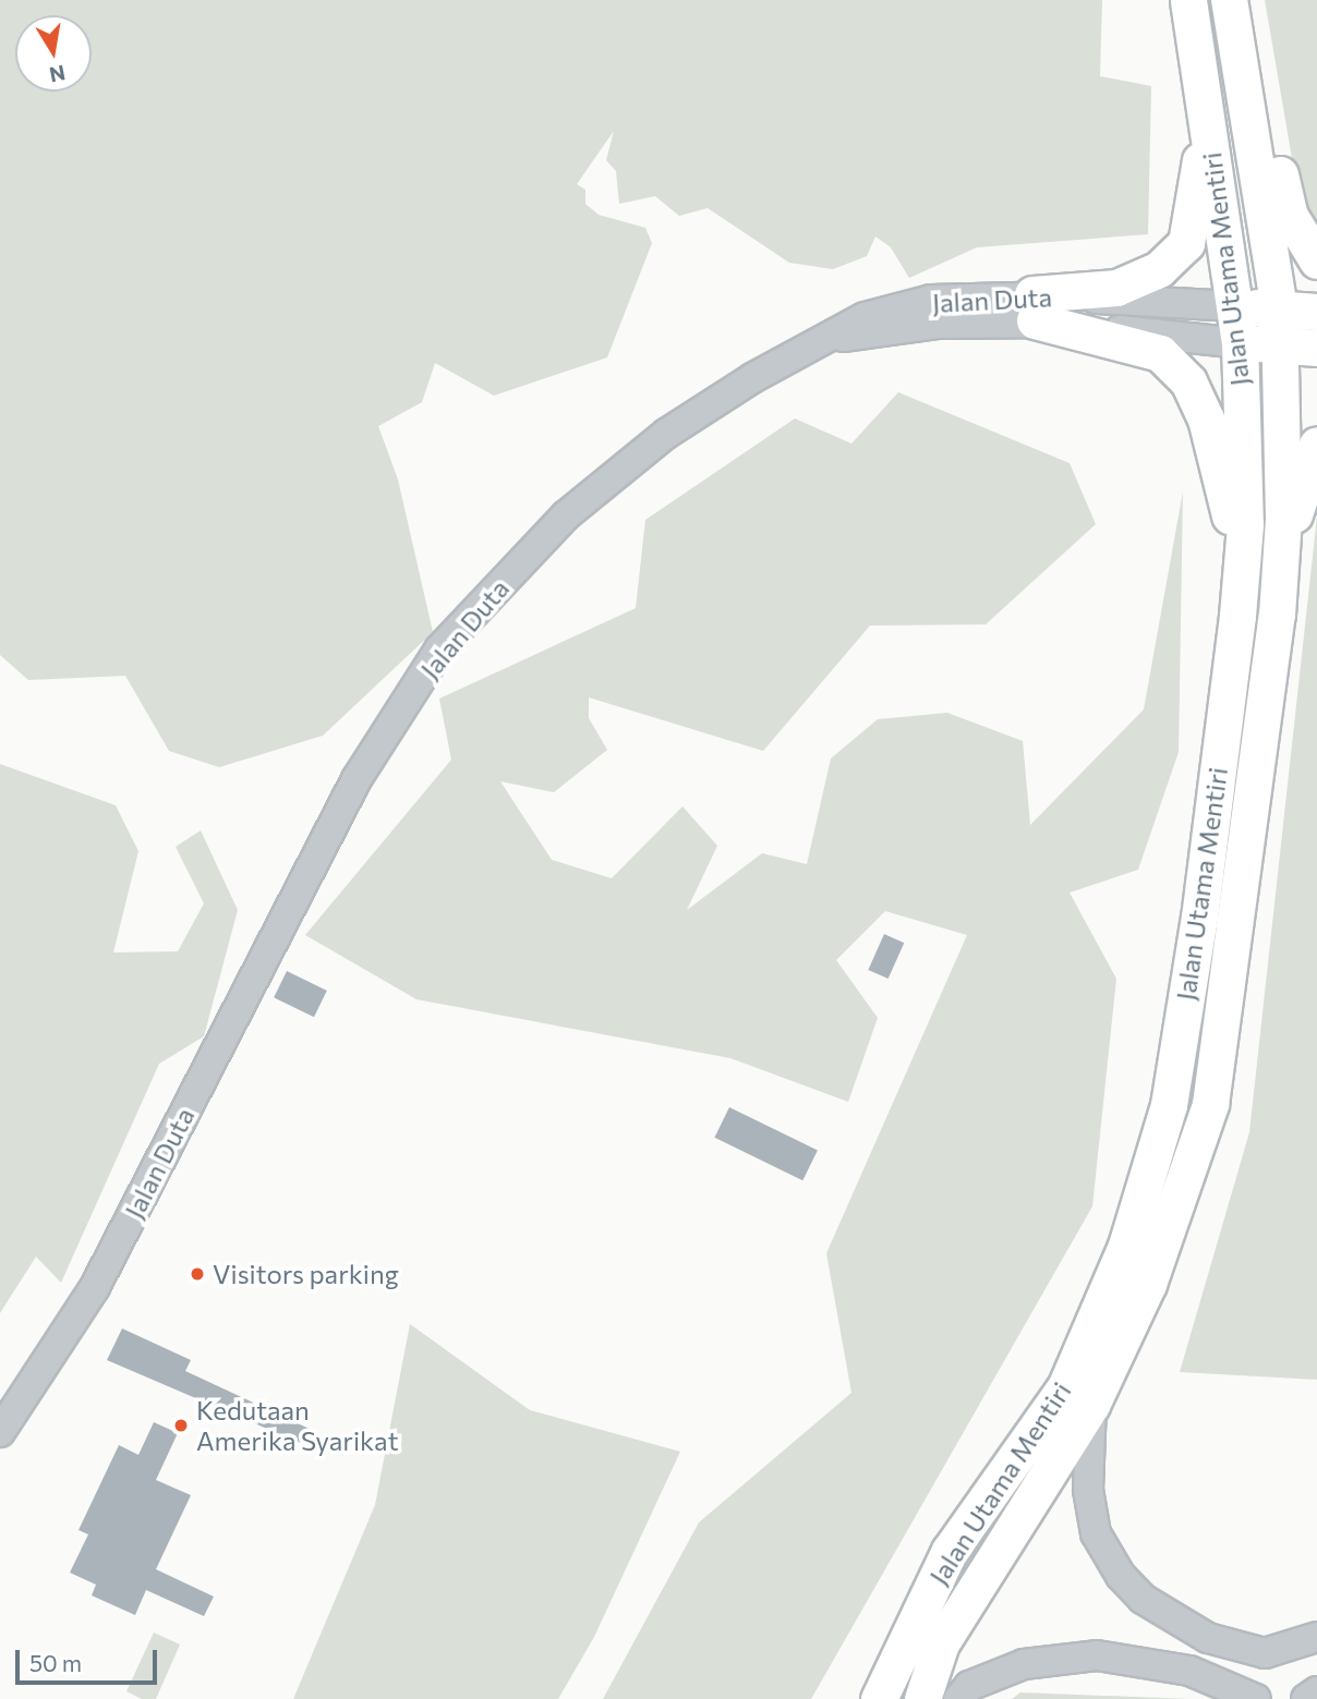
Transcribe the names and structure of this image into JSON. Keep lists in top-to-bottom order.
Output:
{
  "streets": {
    "main road": ["Jalan Utama Mentiri"],
    "street": ["Jalan Duta"]
  },
  "crossings": [
    ["Jalan Utama Mentiri", "Jalan Duta"]
  ],
  "places": ["Visitors parking", "Kedutaan Amerika Syarikat"],
  "scale_bar": "50 m",
  "north": "bottom"
}
